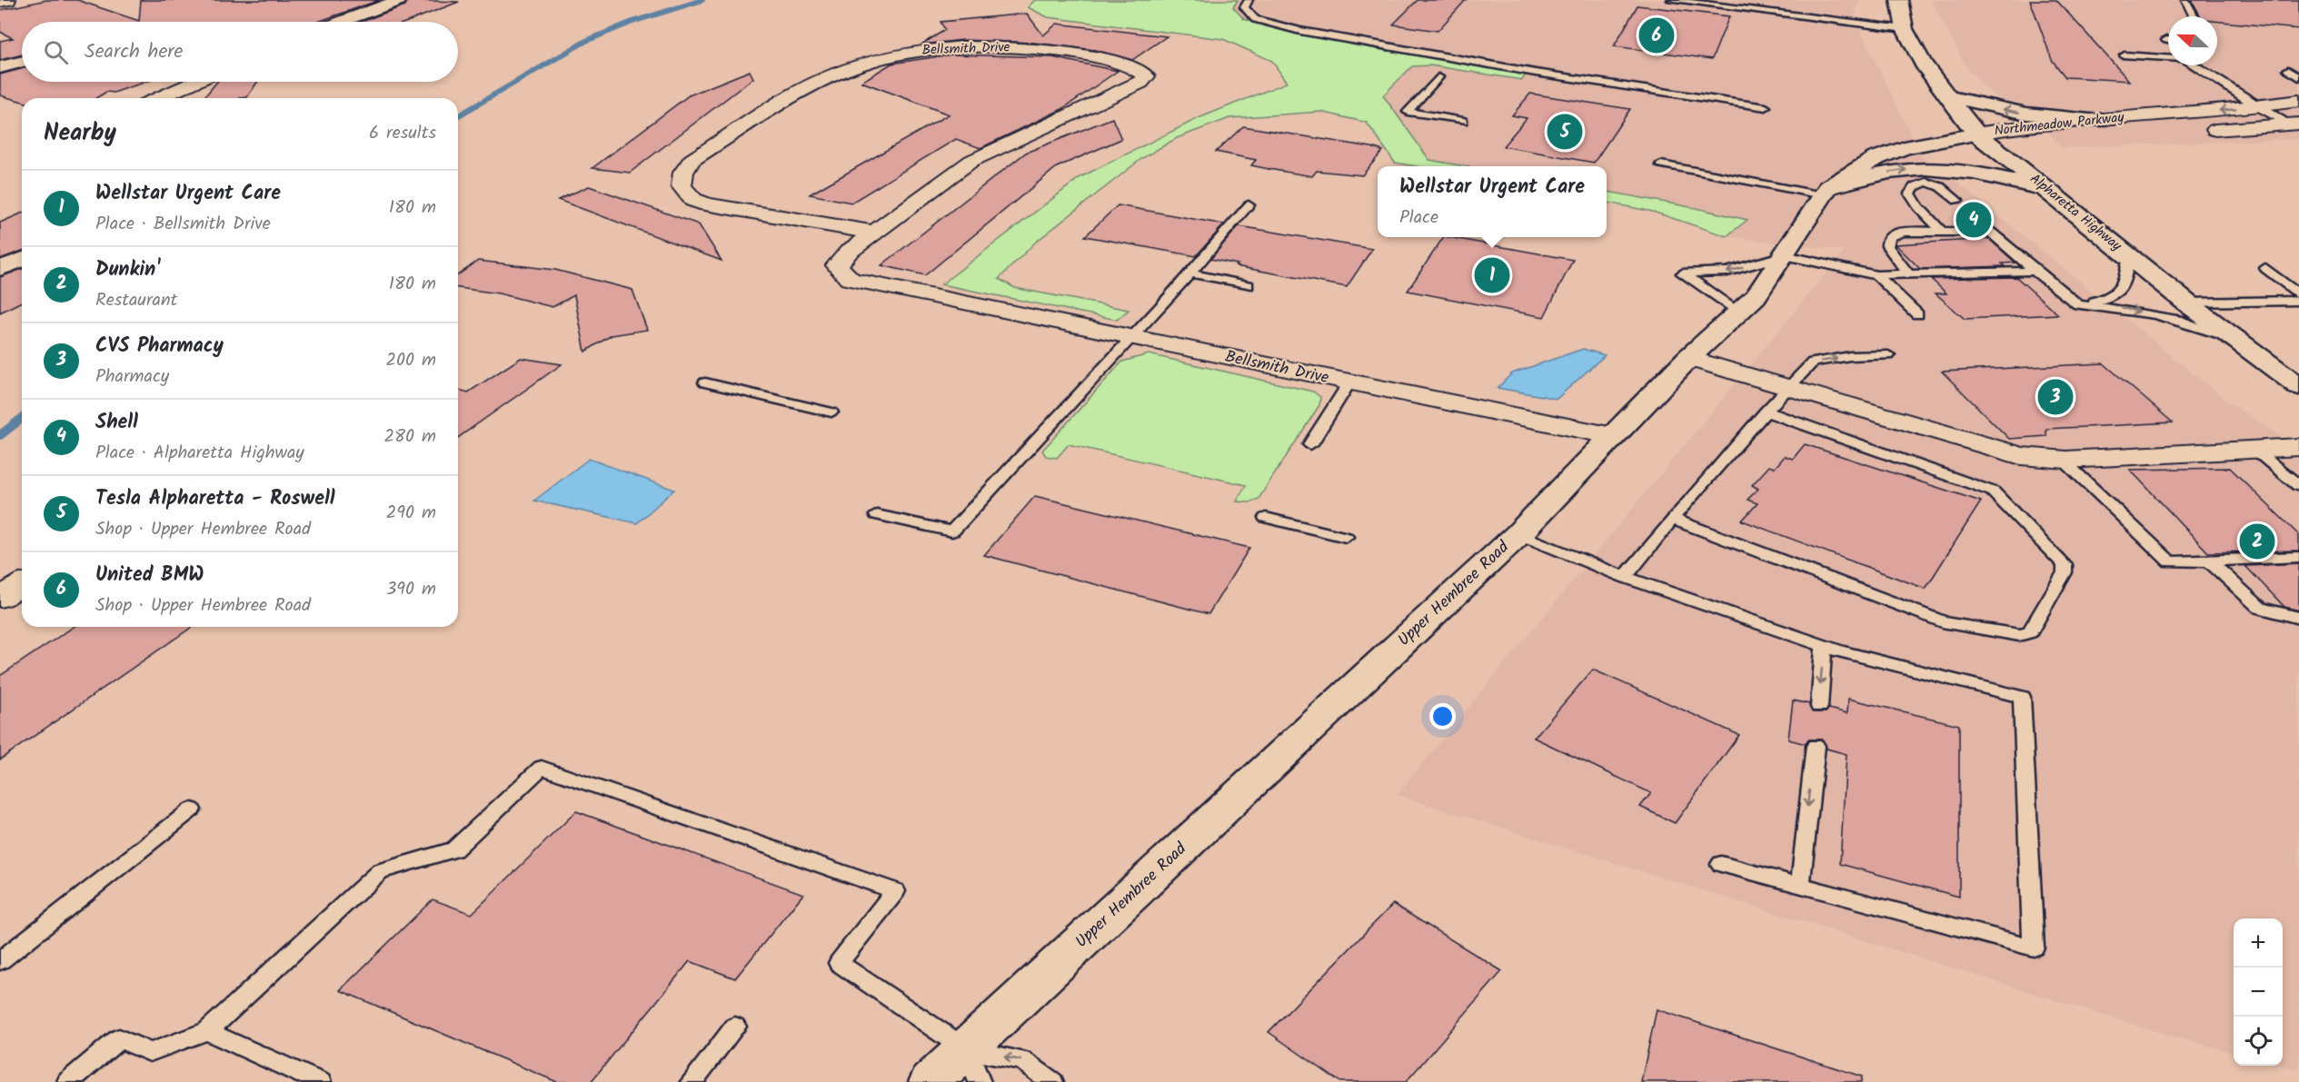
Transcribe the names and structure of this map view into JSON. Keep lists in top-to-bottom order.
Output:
{
  "streets": {
    "main road": ["Alpharetta Highway", "Upper Hembree Road"],
    "street": ["Bellsmith Drive", "Northmeadow Parkway"]
  },
  "crossings": [
    ["Bellsmith Drive", "Upper Hembree Road"],
    ["Northmeadow Parkway", "Alpharetta Highway"],
    ["Northmeadow Parkway", "Upper Hembree Road"],
    ["Alpharetta Highway", "Upper Hembree Road"]
  ],
  "north": "left",
  "page": {
    "pins": [
      "6",
      "5",
      "4",
      "1",
      "3",
      "2"
    ],
    "search": "Search here",
    "heading": ["Nearby", "6 results"],
    "popup": ["Wellstar Urgent Care", "Place"],
    "list": [
      {
        "mark": "1",
        "name": "Wellstar Urgent Care",
        "note": "Place · Bellsmith Drive",
        "value": "180 m"
      },
      {
        "mark": "2",
        "name": "Dunkin'",
        "note": "Restaurant",
        "value": "180 m"
      },
      {
        "mark": "3",
        "name": "CVS Pharmacy",
        "note": "Pharmacy",
        "value": "200 m"
      },
      {
        "mark": "4",
        "name": "Shell",
        "note": "Place · Alpharetta Highway",
        "value": "280 m"
      },
      {
        "mark": "5",
        "name": "Tesla Alpharetta - Roswell",
        "note": "Shop · Upper Hembree Road",
        "value": "290 m"
      },
      {
        "mark": "6",
        "name": "United BMW",
        "note": "Shop · Upper Hembree Road",
        "value": "390 m"
      }
    ],
    "map_buttons": ["+", "−"]
  }
}
